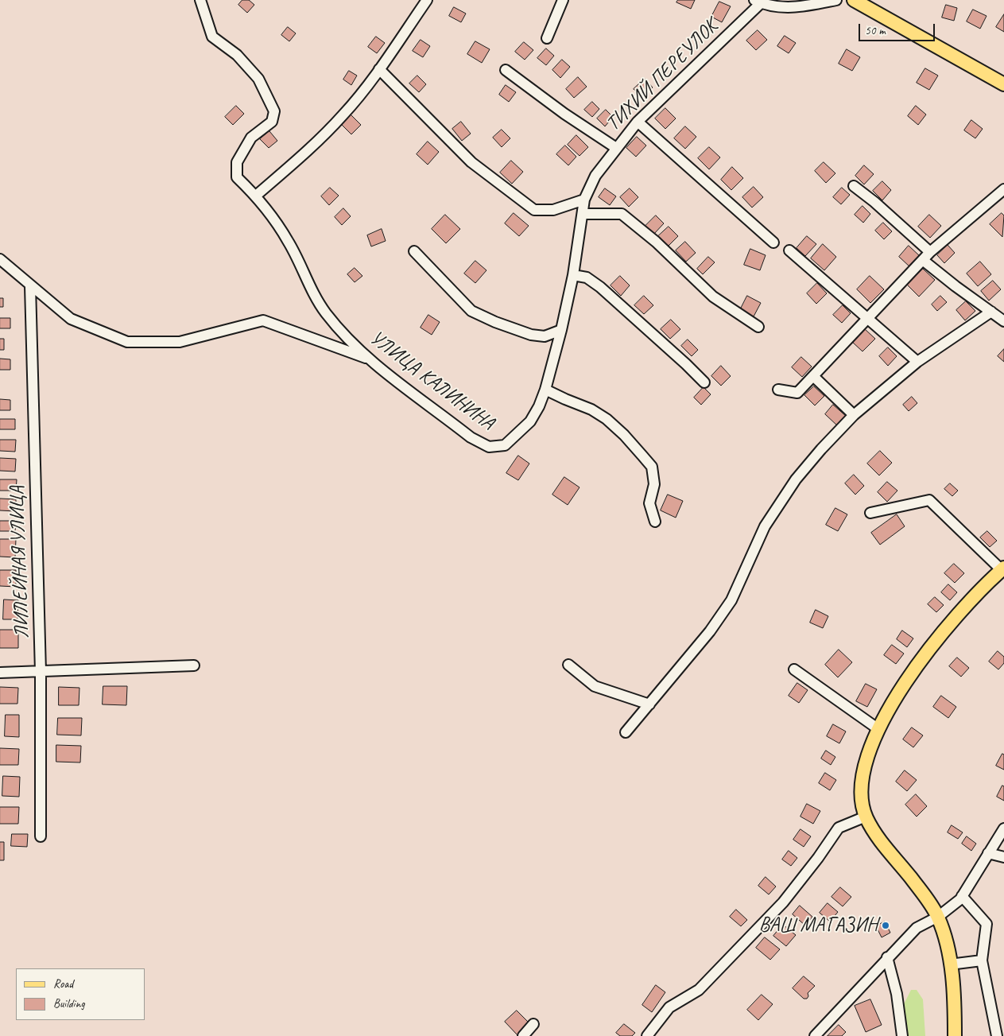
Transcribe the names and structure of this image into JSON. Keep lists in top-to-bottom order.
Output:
{
  "streets": {
    "street": ["ТИХИЙ ПЕРЕУЛОК", "УЛИЦА КАЛИНИНА", "ЛИЛЕЙНАЯ УЛИЦА"]
  },
  "crossings": [
    ["ТИХИЙ ПЕРЕУЛОК", "УЛИЦА КАЛИНИНА"]
  ],
  "places": ["ВАШ МАГАЗИН"],
  "legend": ["Road", "Building"],
  "scale_bar": "50 m"
}
